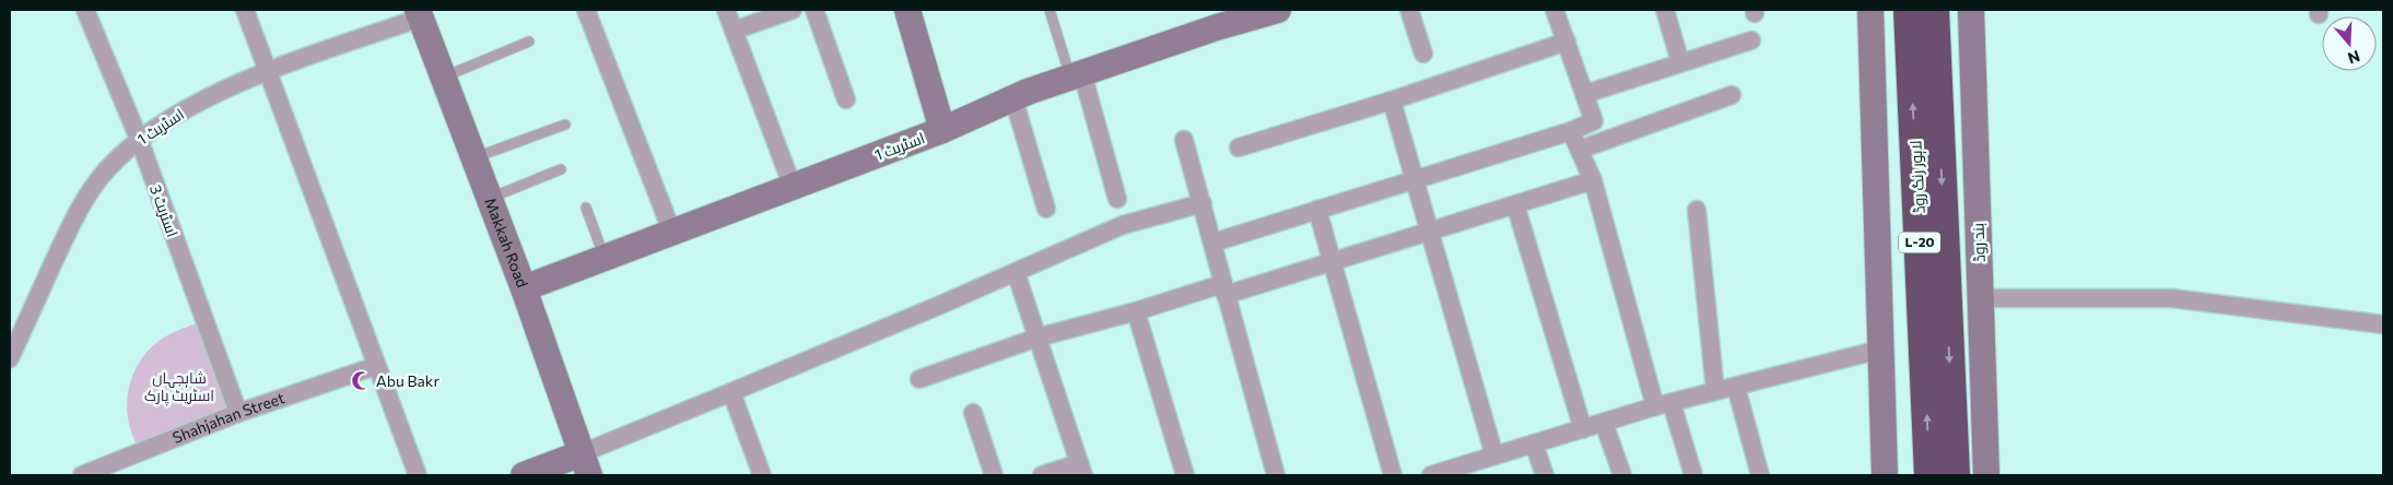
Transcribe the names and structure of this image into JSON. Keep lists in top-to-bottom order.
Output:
{
  "streets": {
    "highway": ["لاہور رنگ روڈ", "L-20"],
    "street": [
      "اسٹریٹ 1",
      "اسٹریٹ 3",
      "Makkah Road",
      "بند روڈ",
      "Shahjahan Street"
    ]
  },
  "crossings": [
    ["اسٹریٹ 1", "اسٹریٹ 3"],
    ["اسٹریٹ 1", "Makkah Road"],
    ["اسٹریٹ 3", "Shahjahan Street"]
  ],
  "parks": ["شاہجہاں اسٹریٹ پارک"],
  "places": {
    "mosque": ["Abu Bakr"]
  },
  "north": "bottom"
}
